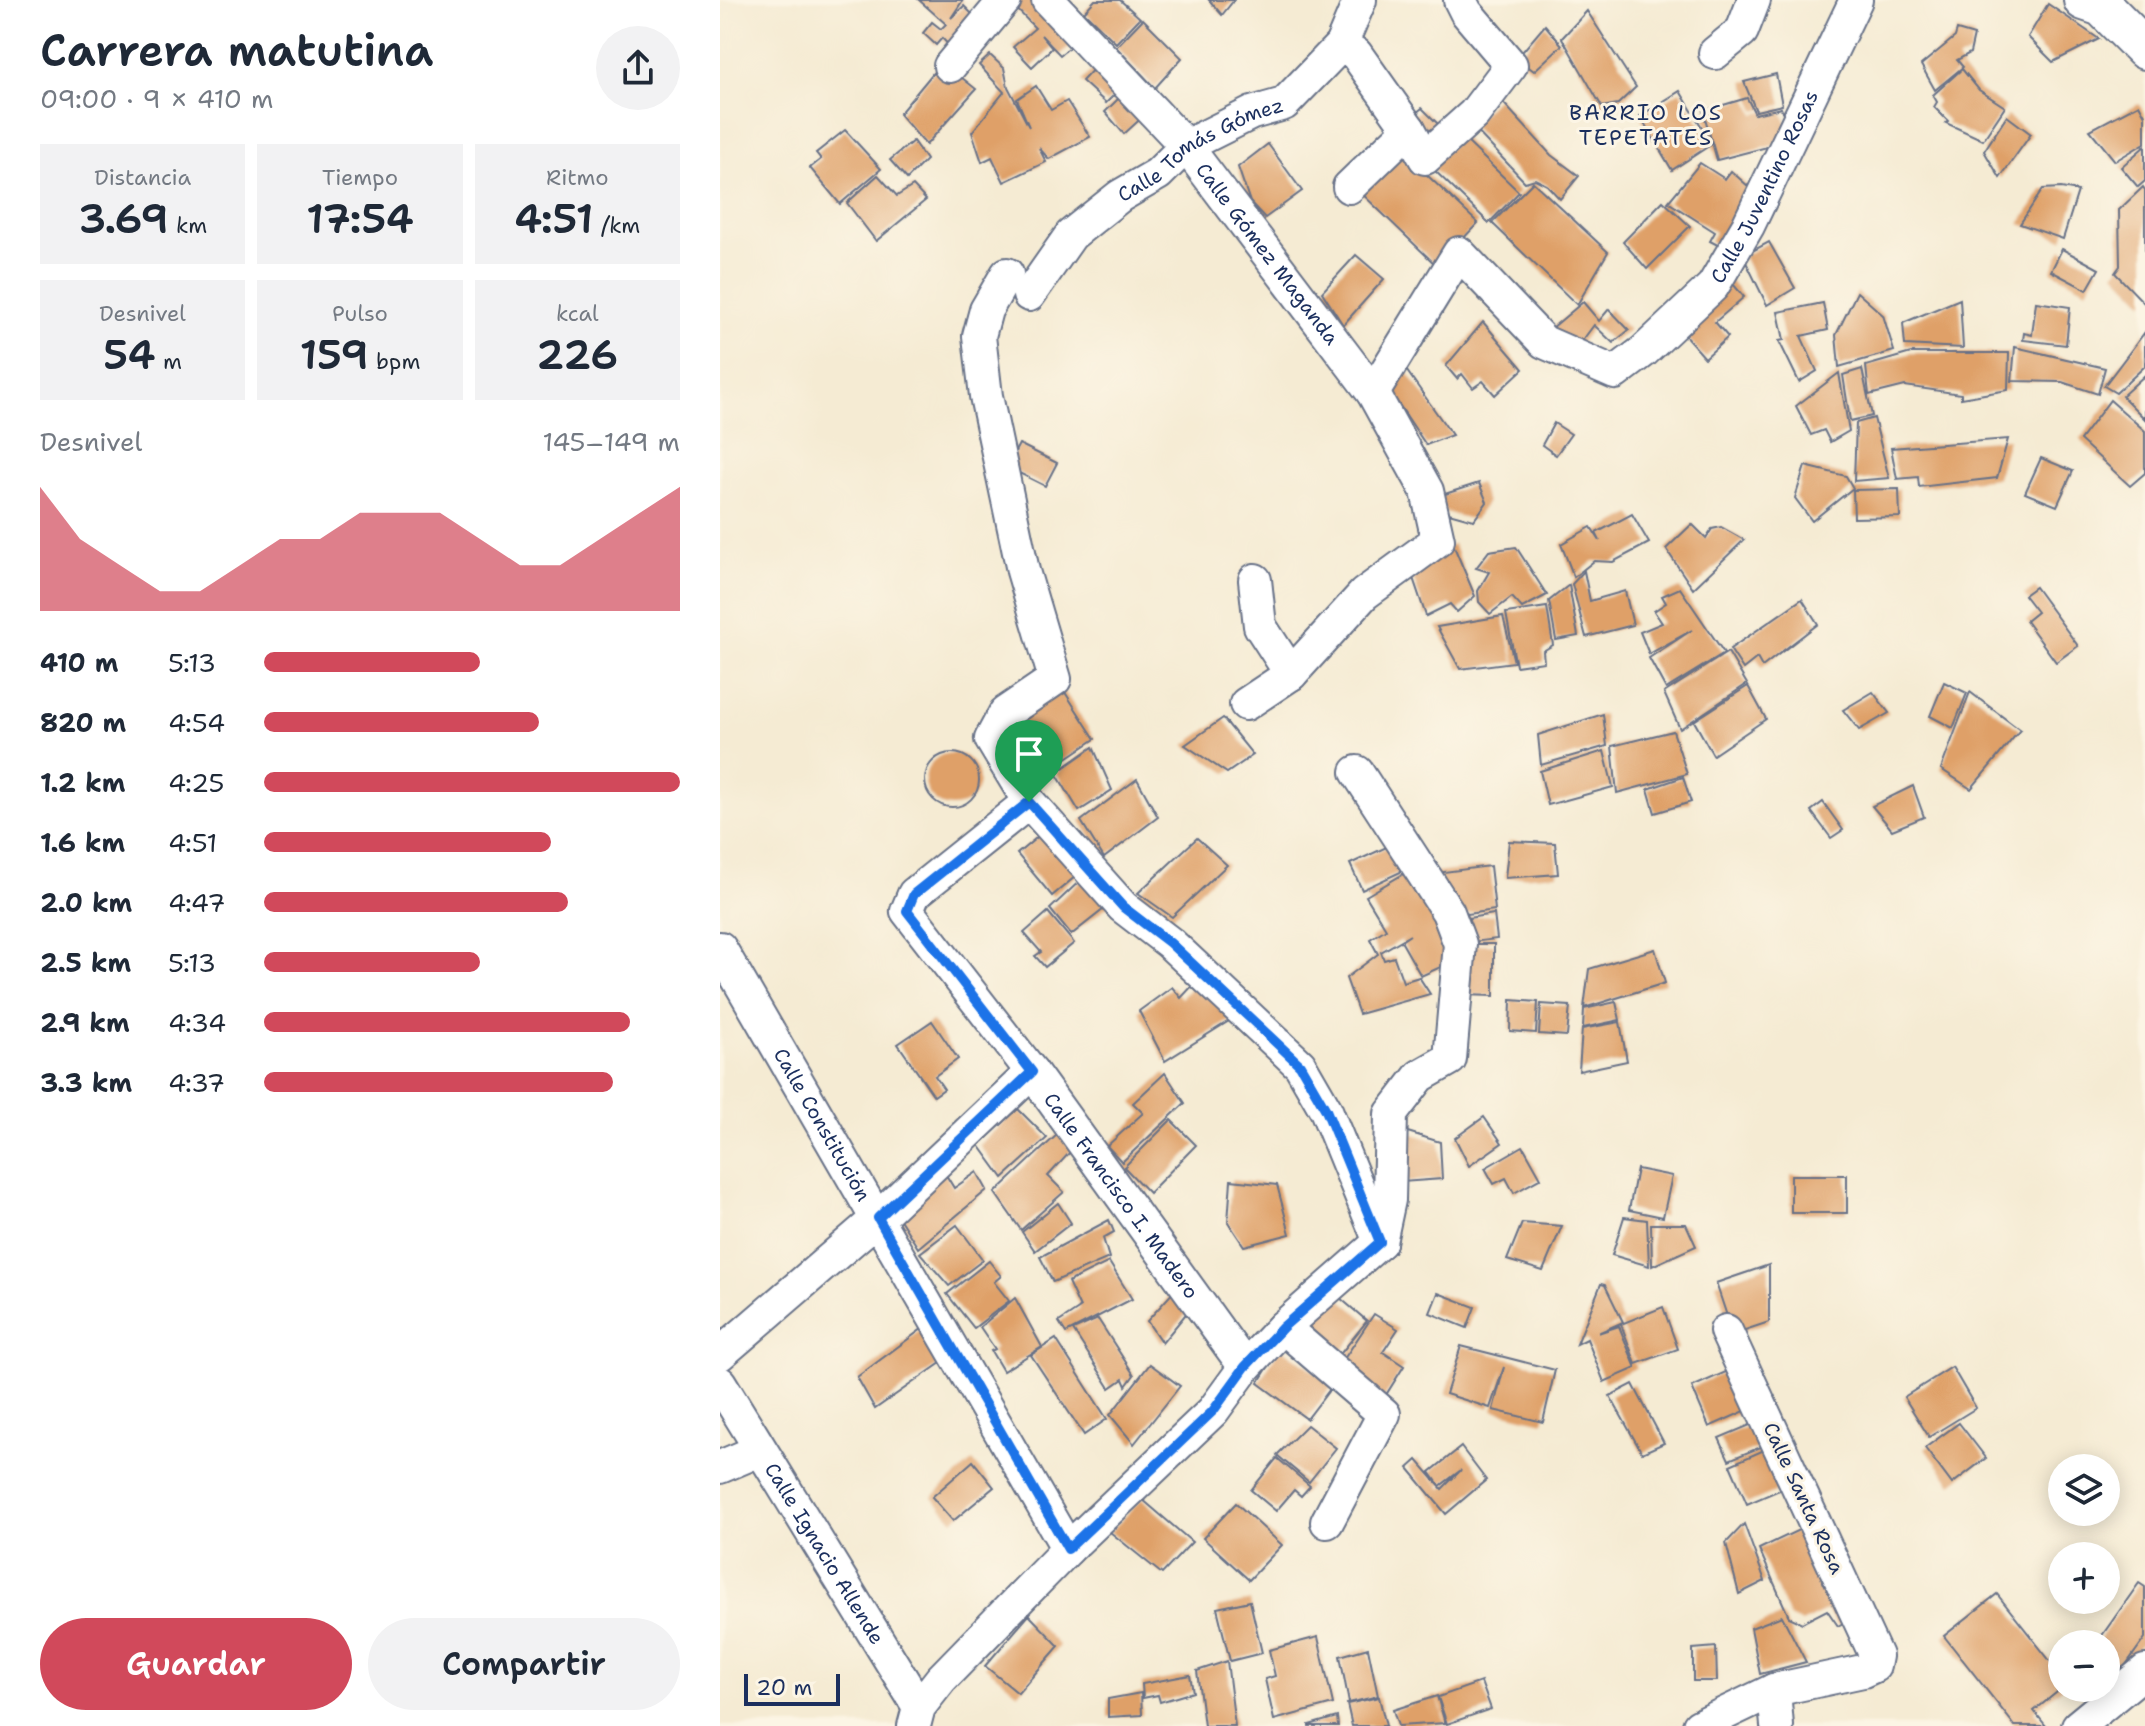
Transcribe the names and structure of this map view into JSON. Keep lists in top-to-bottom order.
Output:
{
  "streets": {
    "street": [
      "Calle Tomás Gómez",
      "Calle Juventino Rosas",
      "Calle Gómez Maganda",
      "Calle Constitución",
      "Calle Francisco I. Madero",
      "Calle Santa Rosa",
      "Calle Ignacio Allende"
    ]
  },
  "crossings": [
    ["Calle Tomás Gómez", "Calle Gómez Maganda"],
    ["Calle Tomás Gómez", "Calle Francisco I. Madero"],
    ["Calle Juventino Rosas", "Calle Gómez Maganda"]
  ],
  "districts": ["BARRIO LOS TEPETATES"],
  "scale_bar": "20 m",
  "page": {
    "heading": ["Carrera matutina", "09:00 · 9 × 410 m"],
    "stats": [
      ["Distancia", "3.69 km"],
      ["Tiempo", "17:54"],
      ["Ritmo", "4:51 /km"],
      ["Desnivel", "54 m"],
      ["Pulso", "159 bpm"],
      ["kcal", "226"]
    ],
    "chart": ["Desnivel", "145–149 m"],
    "list": [
      {
        "name": "410 m",
        "note": "5:13"
      },
      {
        "name": "820 m",
        "note": "4:54"
      },
      {
        "name": "1.2 km",
        "note": "4:25"
      },
      {
        "name": "1.6 km",
        "note": "4:51"
      },
      {
        "name": "2.0 km",
        "note": "4:47"
      },
      {
        "name": "2.5 km",
        "note": "5:13"
      },
      {
        "name": "2.9 km",
        "note": "4:34"
      },
      {
        "name": "3.3 km",
        "note": "4:37"
      }
    ],
    "map_buttons": ["+", "−"],
    "buttons": ["Guardar", "Compartir"],
    "scale": "20 m"
  }
}
